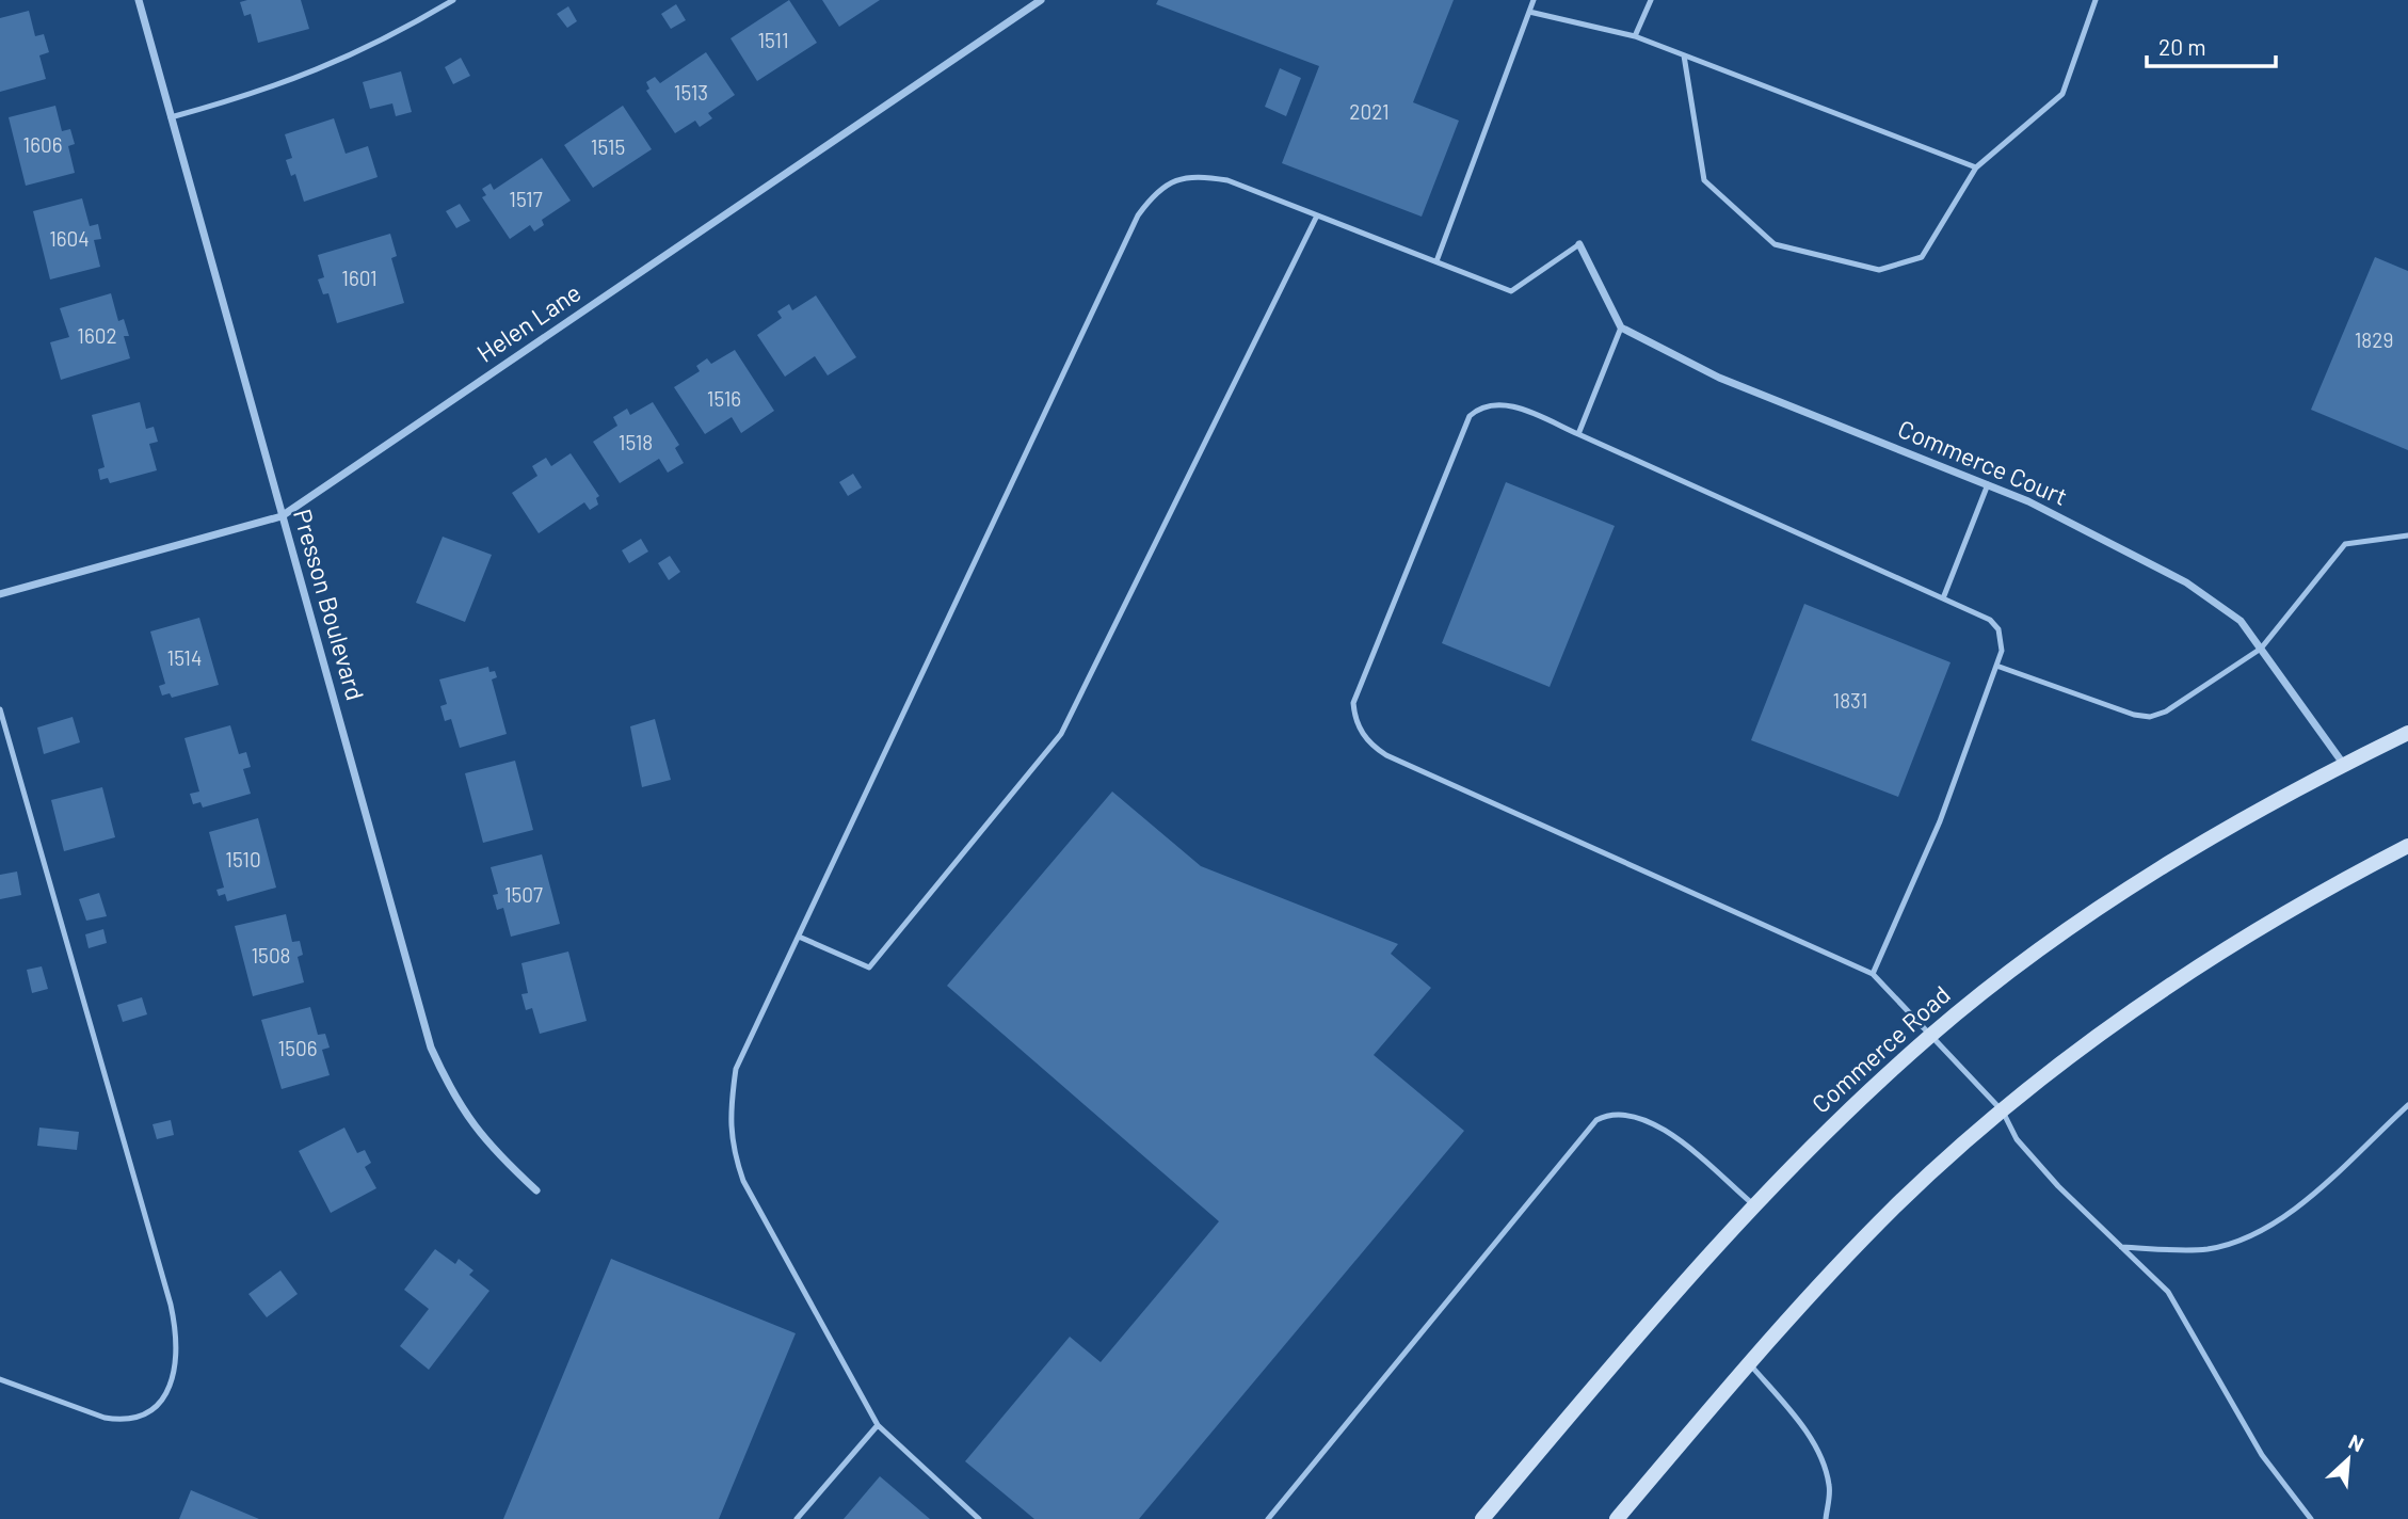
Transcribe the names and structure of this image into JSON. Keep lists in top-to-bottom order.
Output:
{
  "streets": {
    "main road": ["Commerce Road"],
    "street": ["Helen Lane", "Commerce Court", "Presson Boulevard"]
  },
  "crossings": [
    ["Helen Lane", "Presson Boulevard"],
    ["Commerce Court", "Commerce Road"]
  ],
  "house_numbers": [
    "1511",
    "1513",
    "2021",
    "1606",
    "1515",
    "1517",
    "1604",
    "1601",
    "1602",
    "1829",
    "1516",
    "1518",
    "1514",
    "1831",
    "1510",
    "1507",
    "1508",
    "1506"
  ],
  "scale_bar": "20 m",
  "north": "top right"
}
